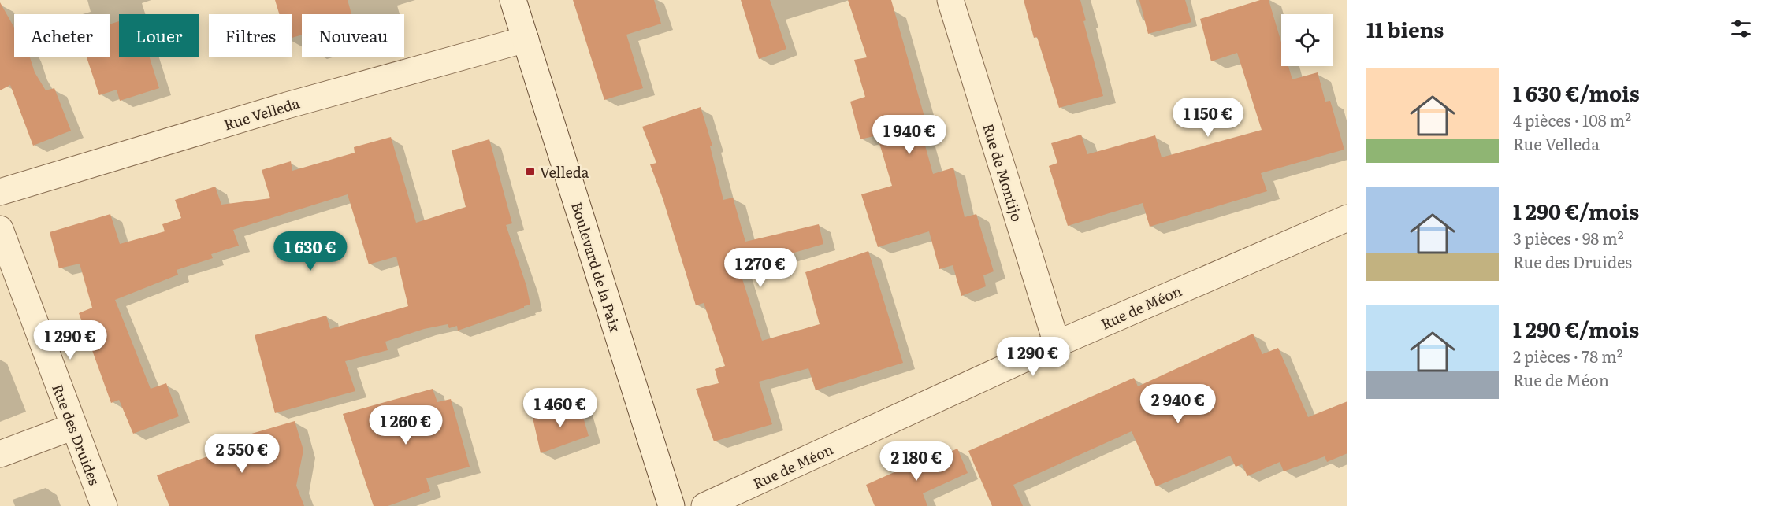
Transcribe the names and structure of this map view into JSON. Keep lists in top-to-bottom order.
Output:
{
  "streets": {
    "street": [
      "Rue Velleda",
      "Rue de Montijo",
      "Boulevard de la Paix",
      "Rue de Méon",
      "Rue des Druides"
    ]
  },
  "crossings": [
    ["Rue Velleda", "Boulevard de la Paix"],
    ["Rue de Montijo", "Rue de Méon"]
  ],
  "places": {
    "transit": ["Velleda"]
  },
  "page": {
    "heading": "11 biens",
    "chip": [
      "Acheter",
      "Louer",
      "Filtres",
      "Nouveau"
    ],
    "list": [
      {
        "name": "1 630 €/mois",
        "note": "4 pièces · 108 m² · Rue Velleda"
      },
      {
        "name": "1 290 €/mois",
        "note": "3 pièces · 98 m² · Rue des Druides"
      },
      {
        "name": "1 290 €/mois",
        "note": "2 pièces · 78 m² · Rue de Méon"
      }
    ],
    "price": [
      "1 150 €",
      "1 940 €",
      "1 630 €",
      "1 270 €",
      "1 290 €",
      "1 290 €",
      "2 940 €",
      "1 460 €",
      "1 260 €",
      "2 550 €",
      "2 180 €"
    ]
  }
}
